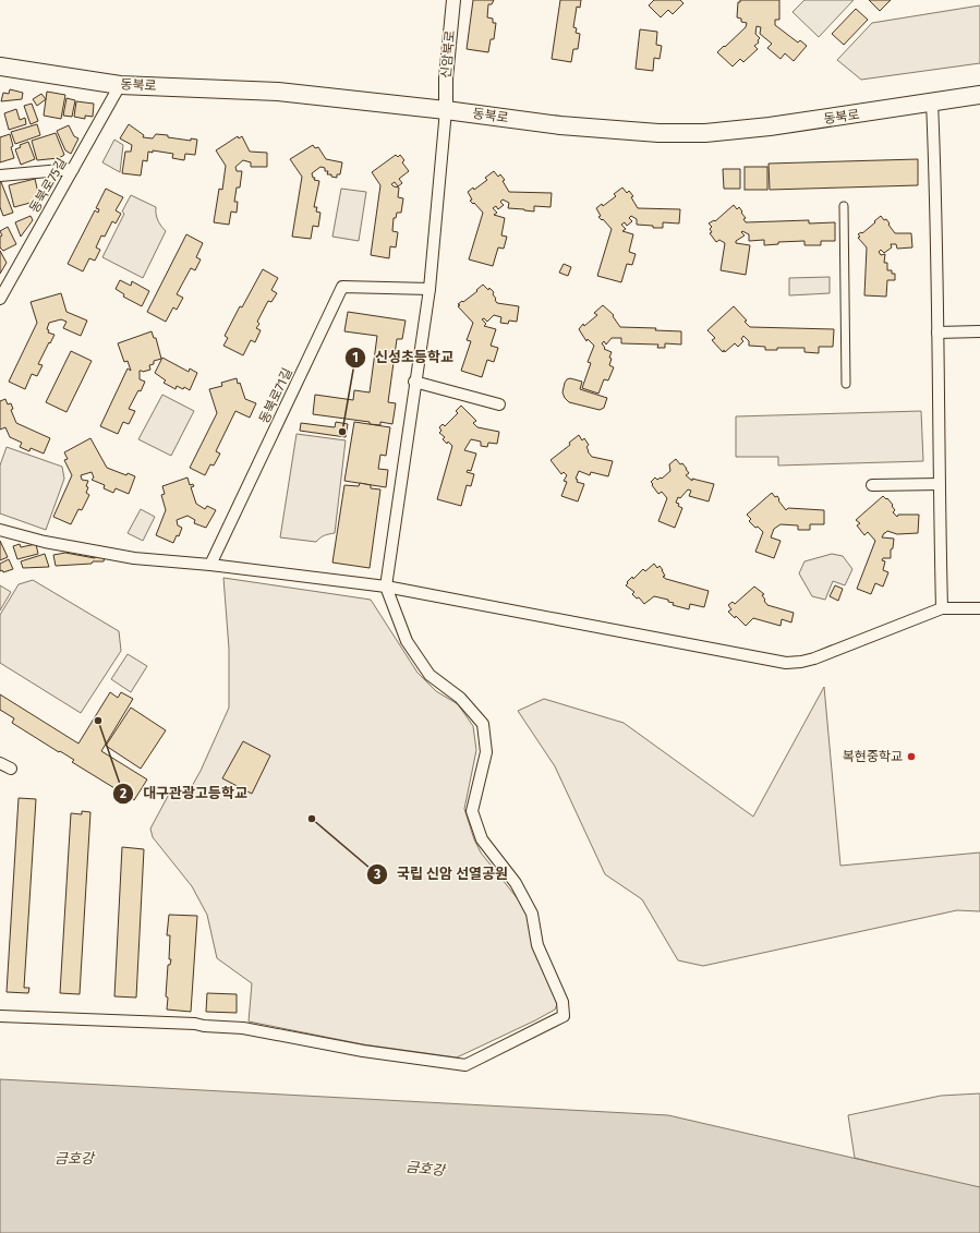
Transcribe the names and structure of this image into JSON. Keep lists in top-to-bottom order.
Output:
{
  "streets": {
    "main road": ["동북로"],
    "street": ["신암북로", "동북로75길", "동북로71길"]
  },
  "crossings": [
    ["신암북로", "동북로"],
    ["동북로", "동북로75길"]
  ],
  "water": ["금호강"],
  "places": [
    "신성초등학교",
    "대구관광고등학교",
    "복현중학교",
    "국립 신암 선열공원"
  ]
}
